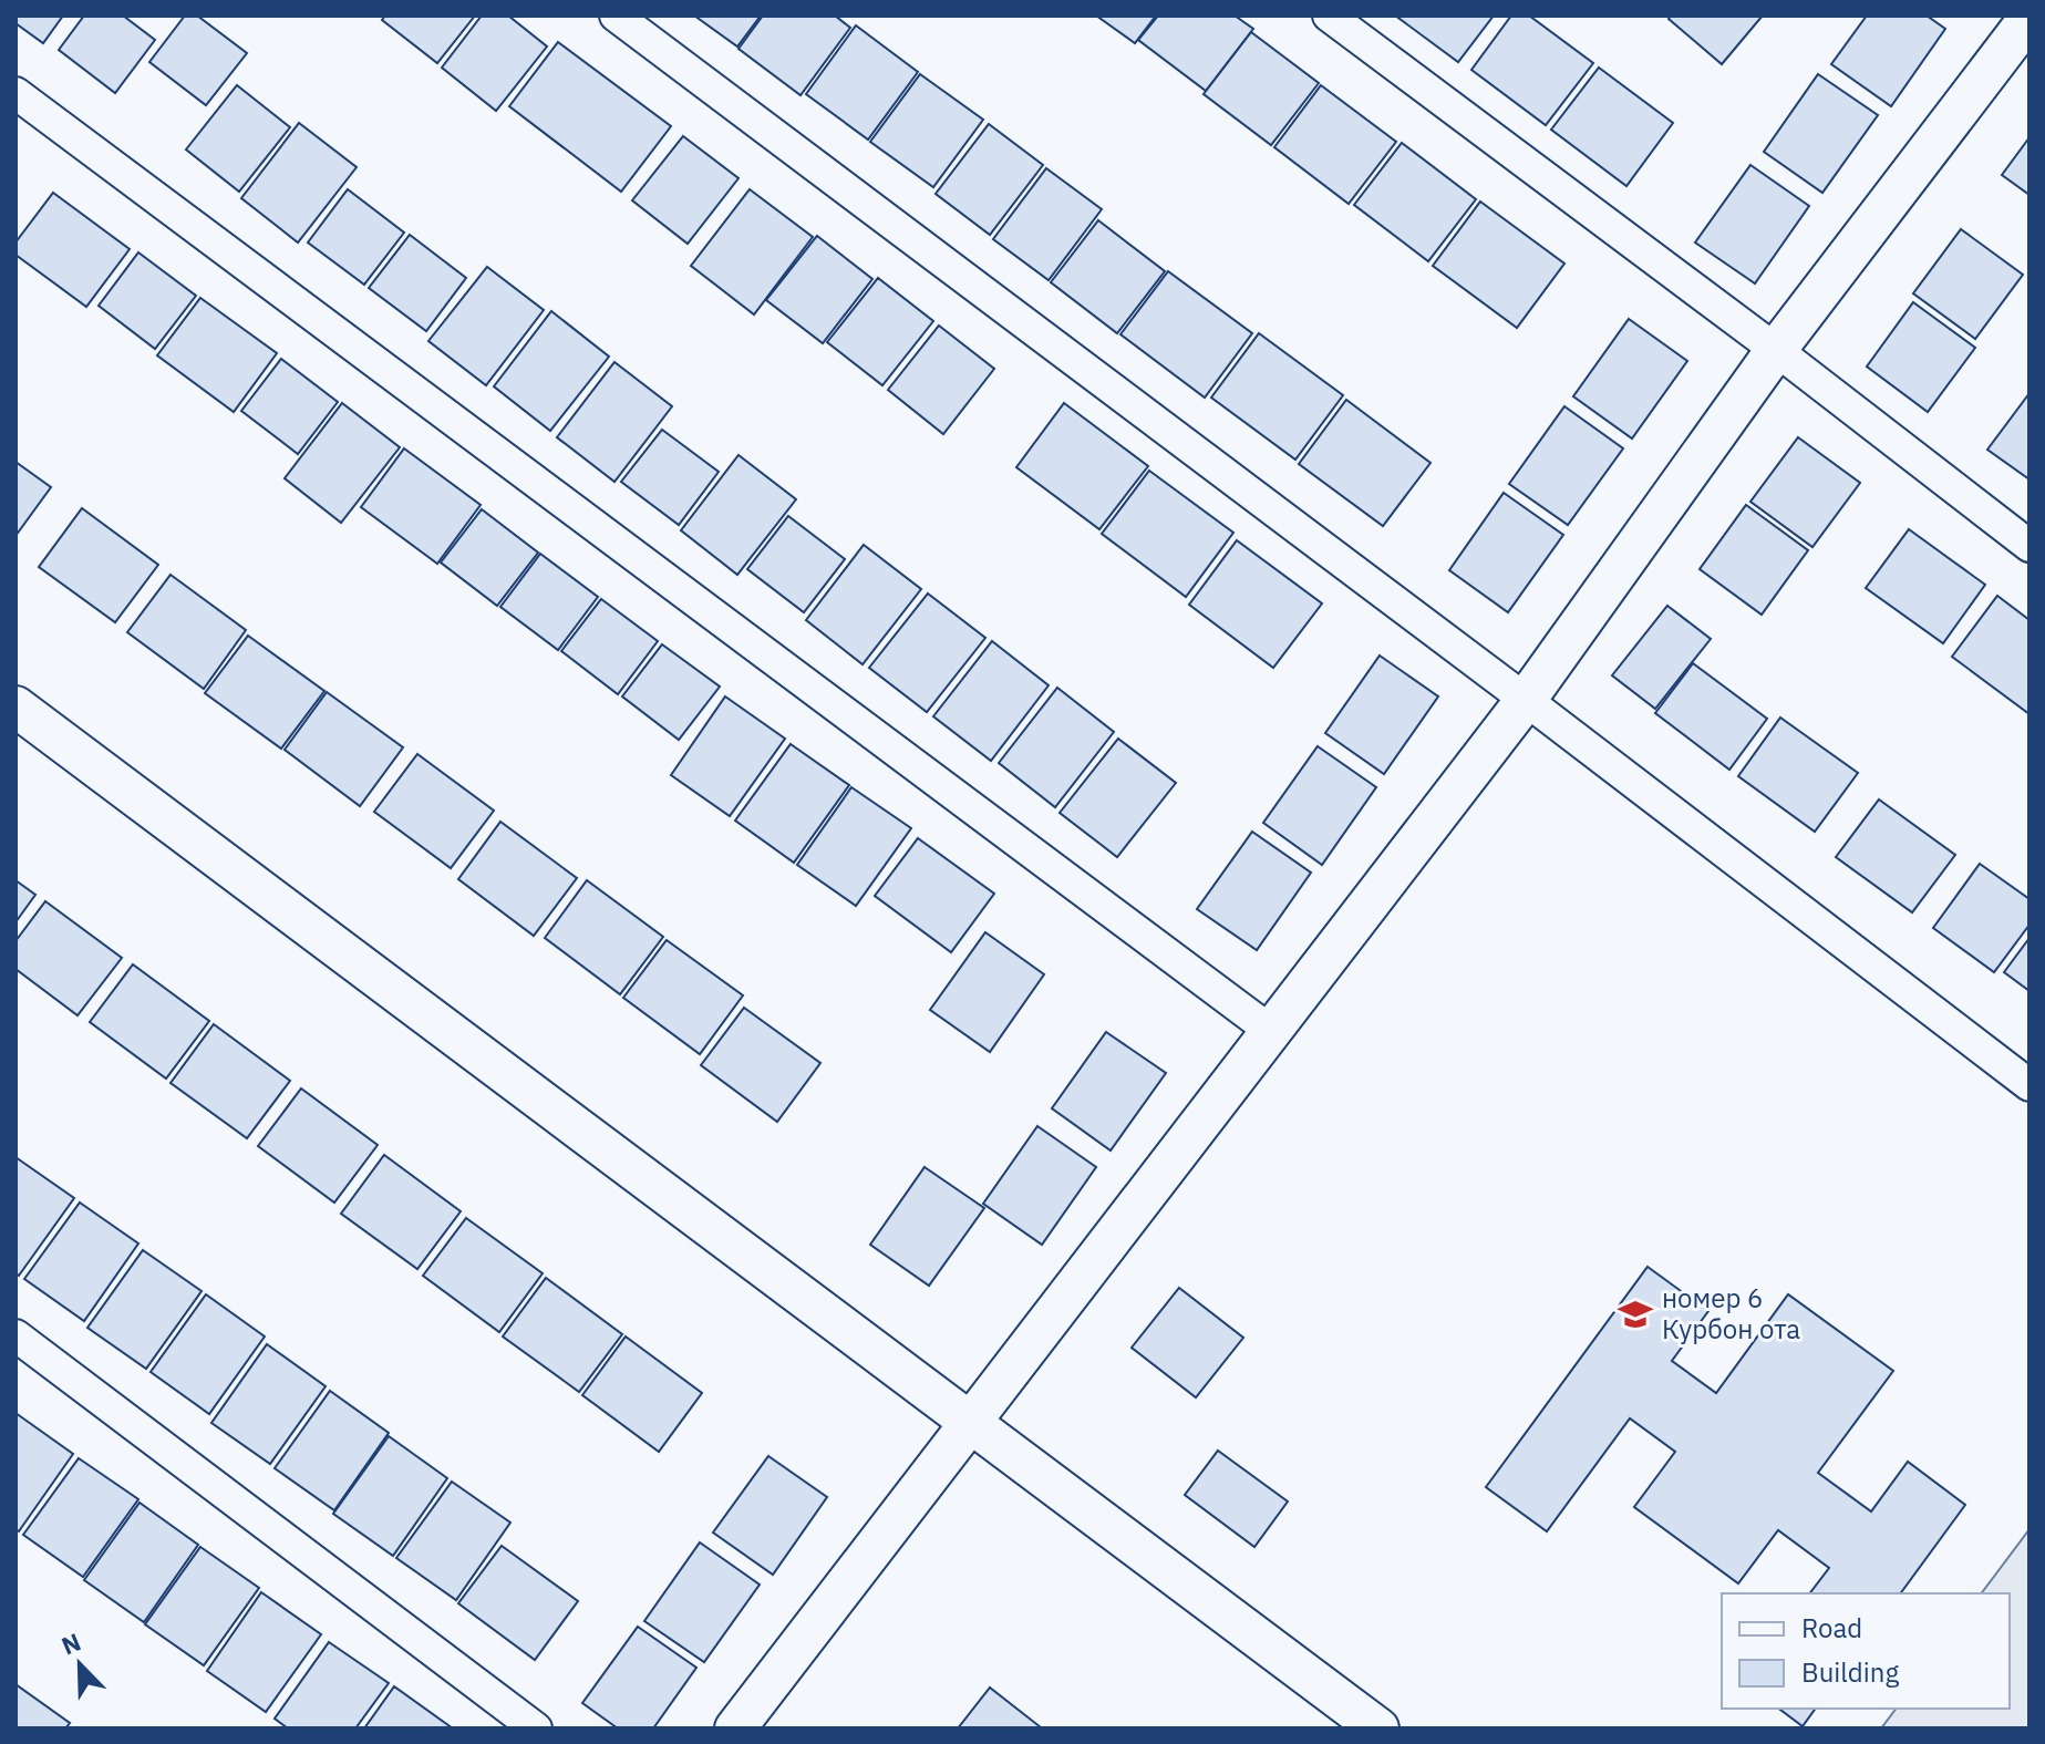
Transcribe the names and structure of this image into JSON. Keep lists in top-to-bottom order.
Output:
{
  "places": {
    "school or university": ["номер 6 Курбон ота"]
  },
  "legend": ["Road", "Building"],
  "north": "top left"
}
